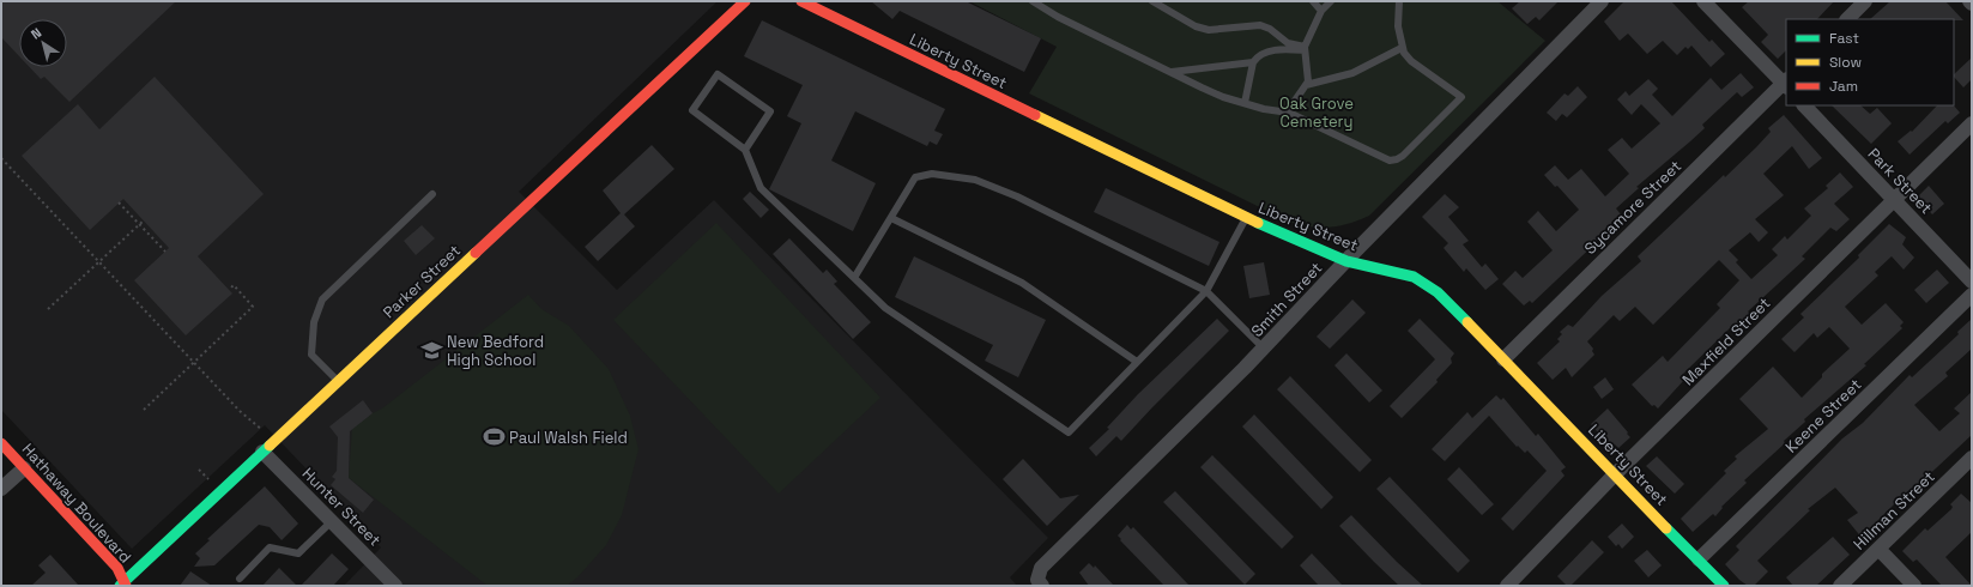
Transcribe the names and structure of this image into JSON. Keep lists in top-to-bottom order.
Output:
{
  "streets": {
    "street": [
      "Liberty Street",
      "Park Street",
      "Sycamore Street",
      "Parker Street",
      "Smith Street",
      "Maxfield Street",
      "Keene Street",
      "Hathaway Boulevard",
      "Hunter Street",
      "Hillman Street"
    ]
  },
  "crossings": [
    ["Liberty Street", "Sycamore Street"],
    ["Liberty Street", "Smith Street"],
    ["Liberty Street", "Maxfield Street"],
    ["Liberty Street", "Keene Street"],
    ["Park Street", "Maxfield Street"],
    ["Parker Street", "Hathaway Boulevard"],
    ["Parker Street", "Hunter Street"]
  ],
  "parks": ["Oak Grove Cemetery"],
  "places": {
    "school or university": ["New Bedford High School"],
    "sports": ["Paul Walsh Field"]
  },
  "legend": ["Fast", "Slow", "Jam"],
  "north": "top left"
}
